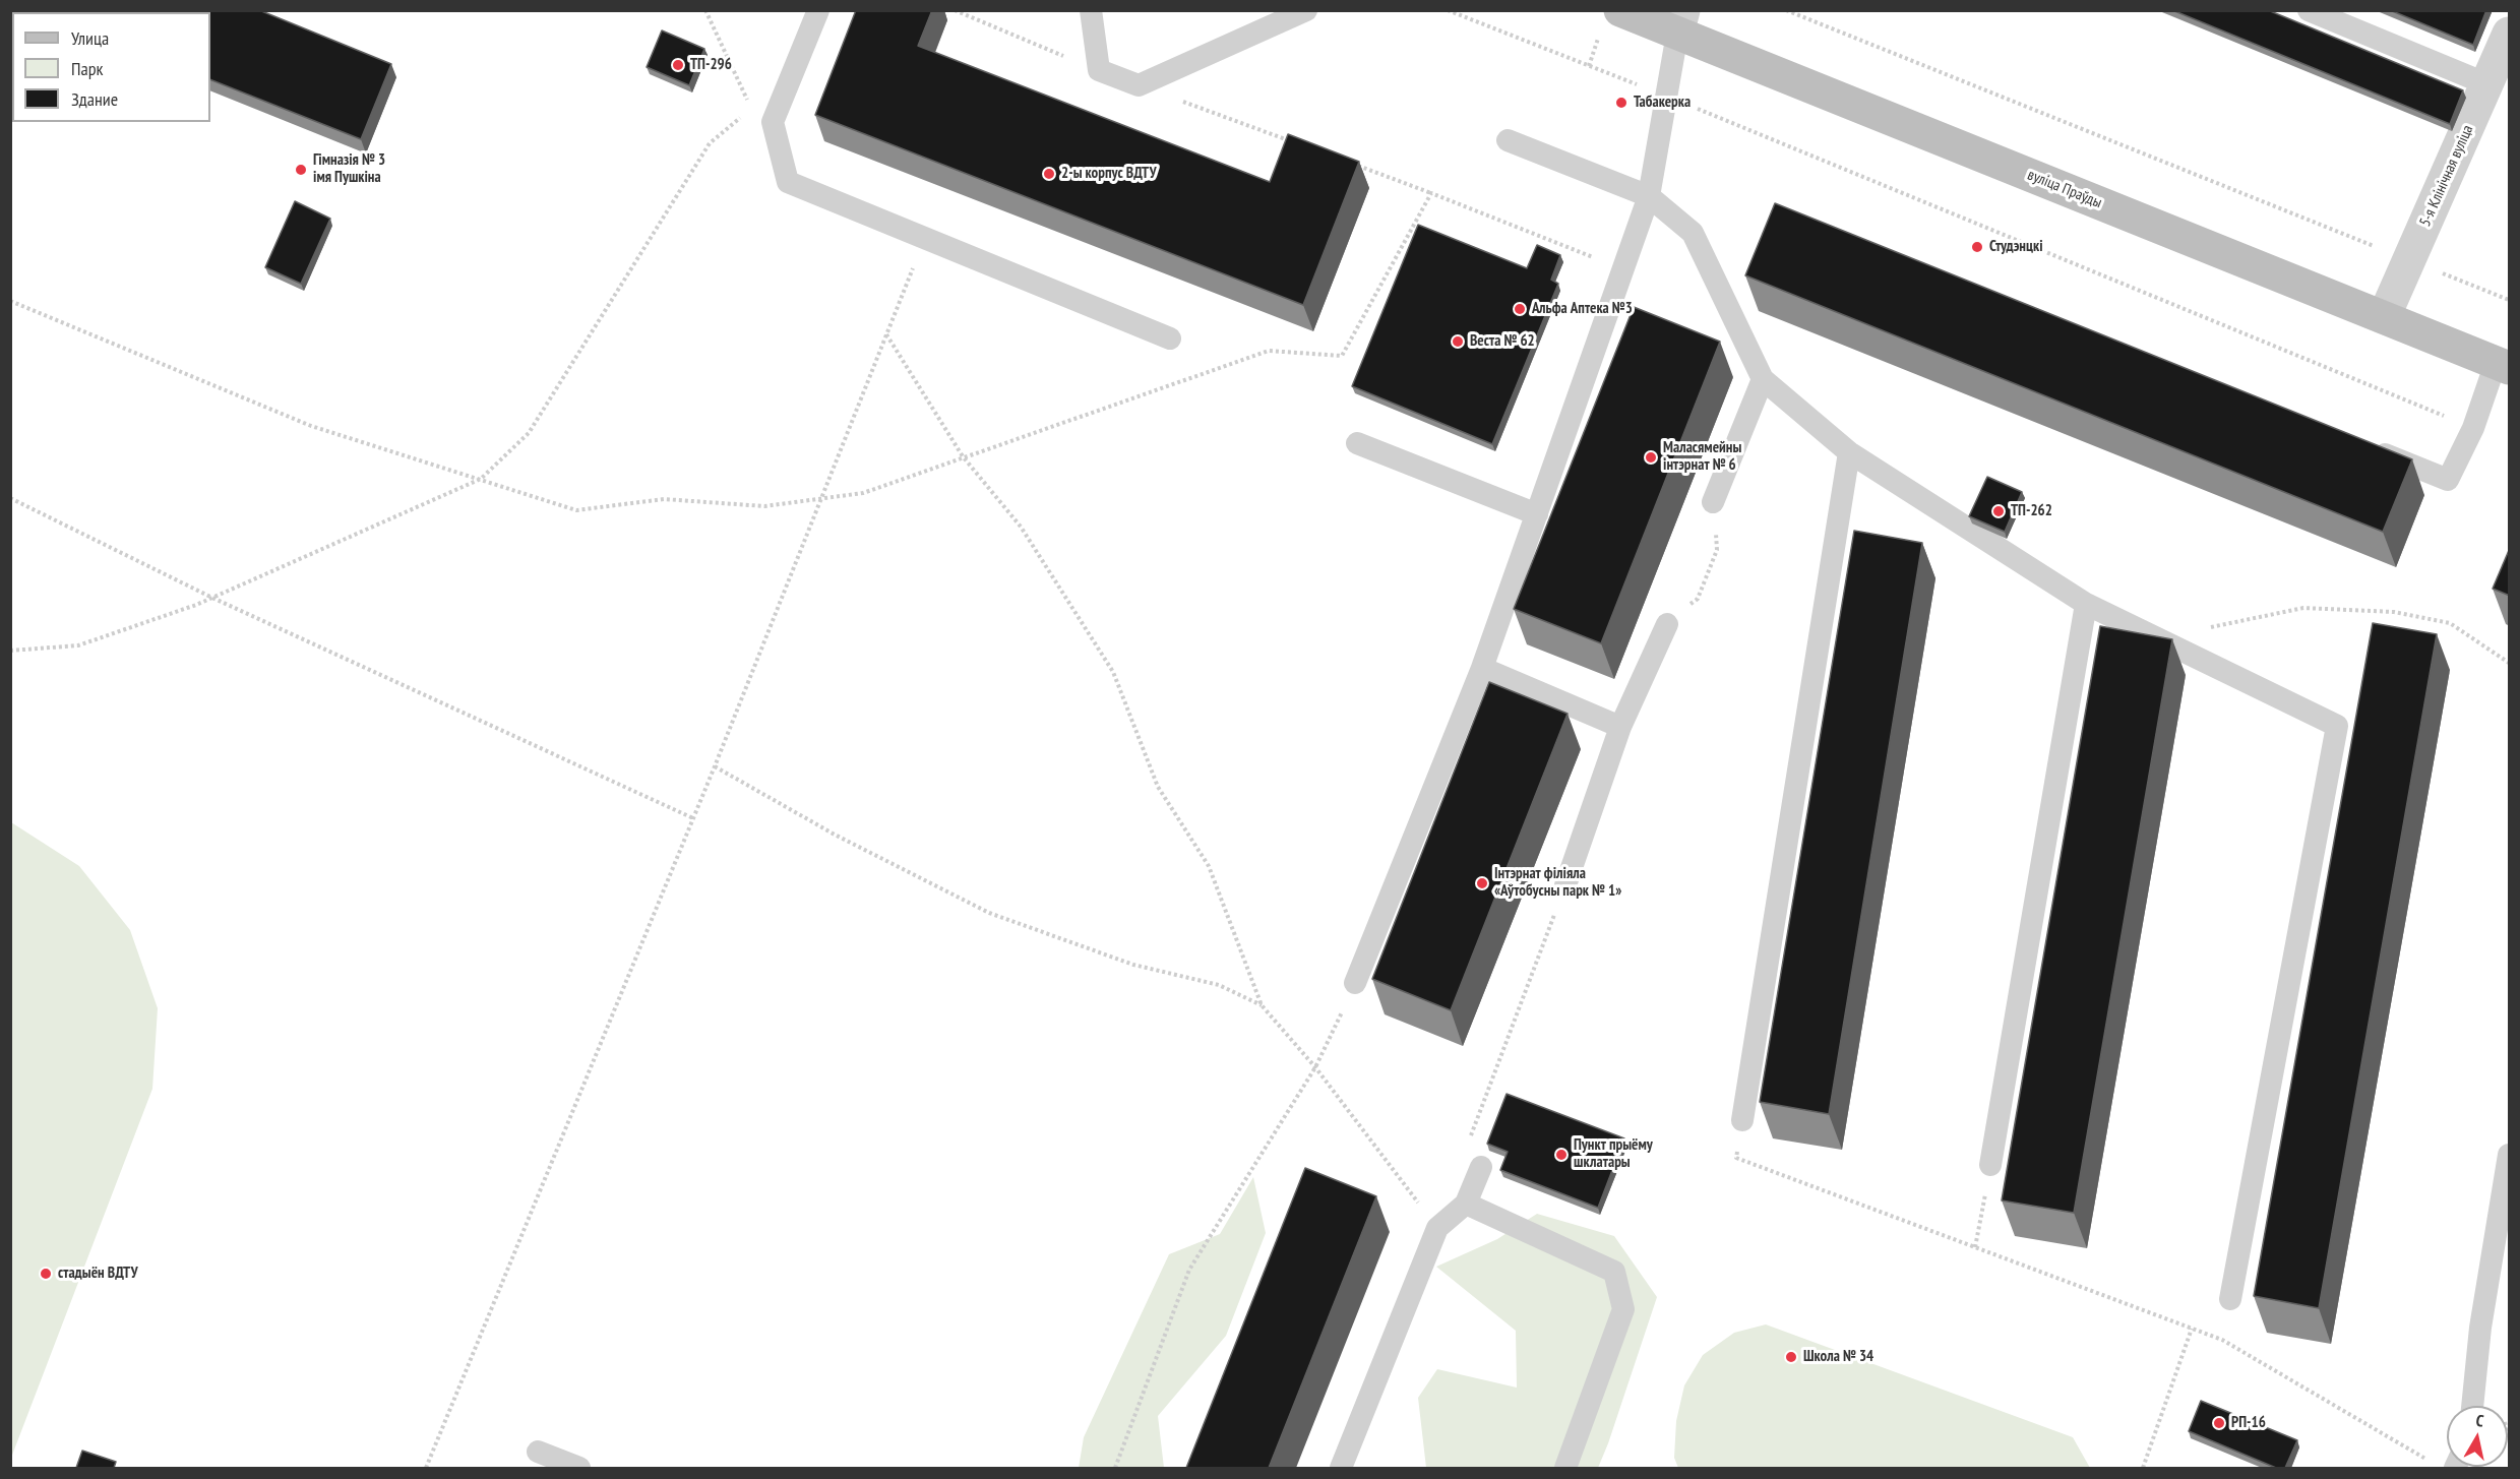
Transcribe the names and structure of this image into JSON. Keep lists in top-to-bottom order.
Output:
{
  "streets": {
    "main road": ["вуліца Праўды"],
    "street": ["5-я Клінічная вуліца"]
  },
  "crossings": [
    ["5-я Клінічная вуліца", "вуліца Праўды"]
  ],
  "places": [
    "ТП-296",
    "Табакерка",
    "Гімназія № 3 імя Пушкіна",
    "2-ы корпус ВДТУ",
    "Студэнцкі",
    "Альфа Аптека №3",
    "Веста № 62",
    "Маласямейны інтэрнат № 6",
    "ТП-262",
    "Інтэрнат філіяла «Аўтобусны парк № 1»",
    "Пункт прыёму шклатары",
    "стадыён ВДТУ",
    "Школа № 34",
    "РП-16"
  ],
  "legend": ["Улица", "Парк", "Здание"],
  "north": "top"
}
